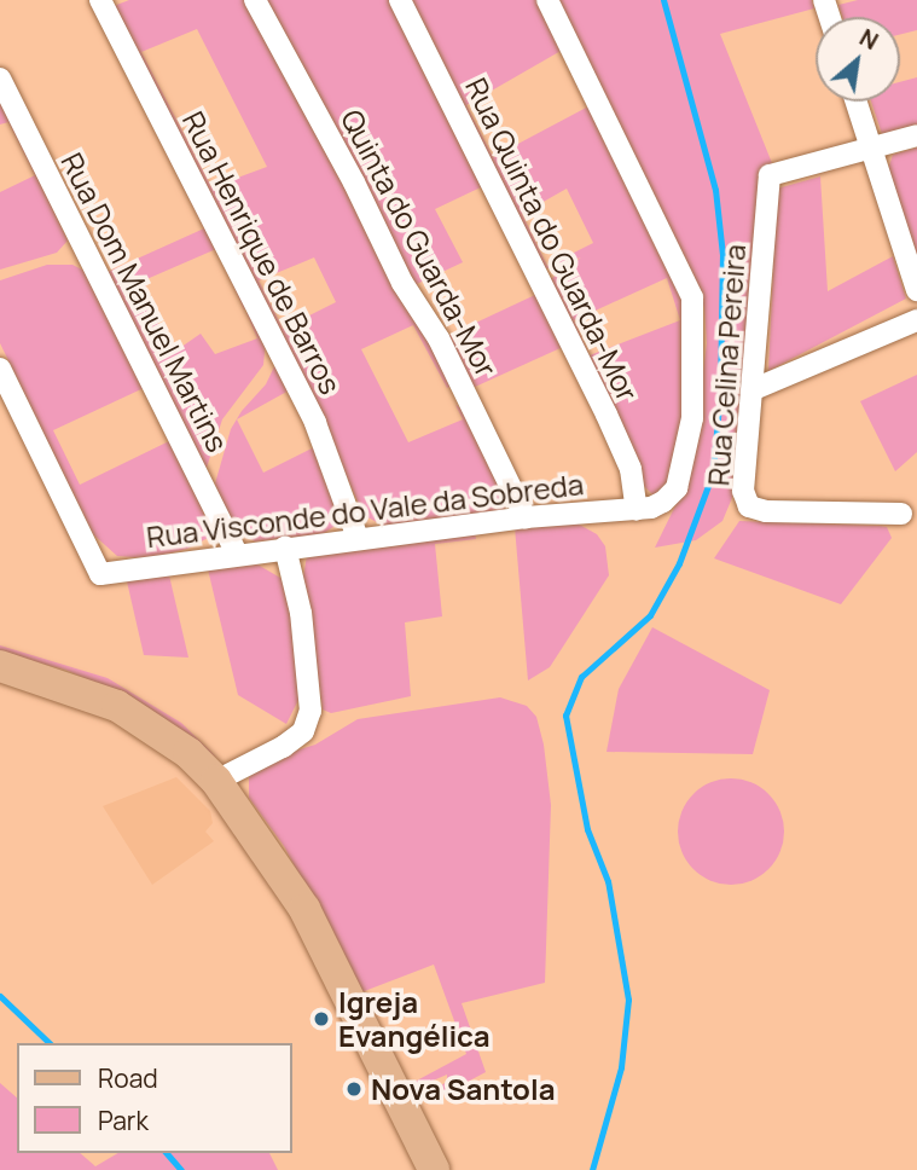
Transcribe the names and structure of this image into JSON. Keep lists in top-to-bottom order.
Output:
{
  "streets": {
    "street": [
      "Rua Quinta do Guarda-Mor",
      "Quinta do Guarda-Mor",
      "Rua Henrique de Barros",
      "Rua Dom Manuel Martins",
      "Rua Celina Pereira",
      "Rua Visconde do Vale da Sobreda"
    ]
  },
  "crossings": [
    ["Rua Quinta do Guarda-Mor", "Rua Visconde do Vale da Sobreda"],
    ["Quinta do Guarda-Mor", "Rua Visconde do Vale da Sobreda"],
    ["Rua Henrique de Barros", "Rua Visconde do Vale da Sobreda"],
    ["Rua Dom Manuel Martins", "Rua Visconde do Vale da Sobreda"]
  ],
  "places": ["Igreja Evangélica", "Nova Santola"],
  "legend": ["Road", "Park"],
  "north": "top right"
}
